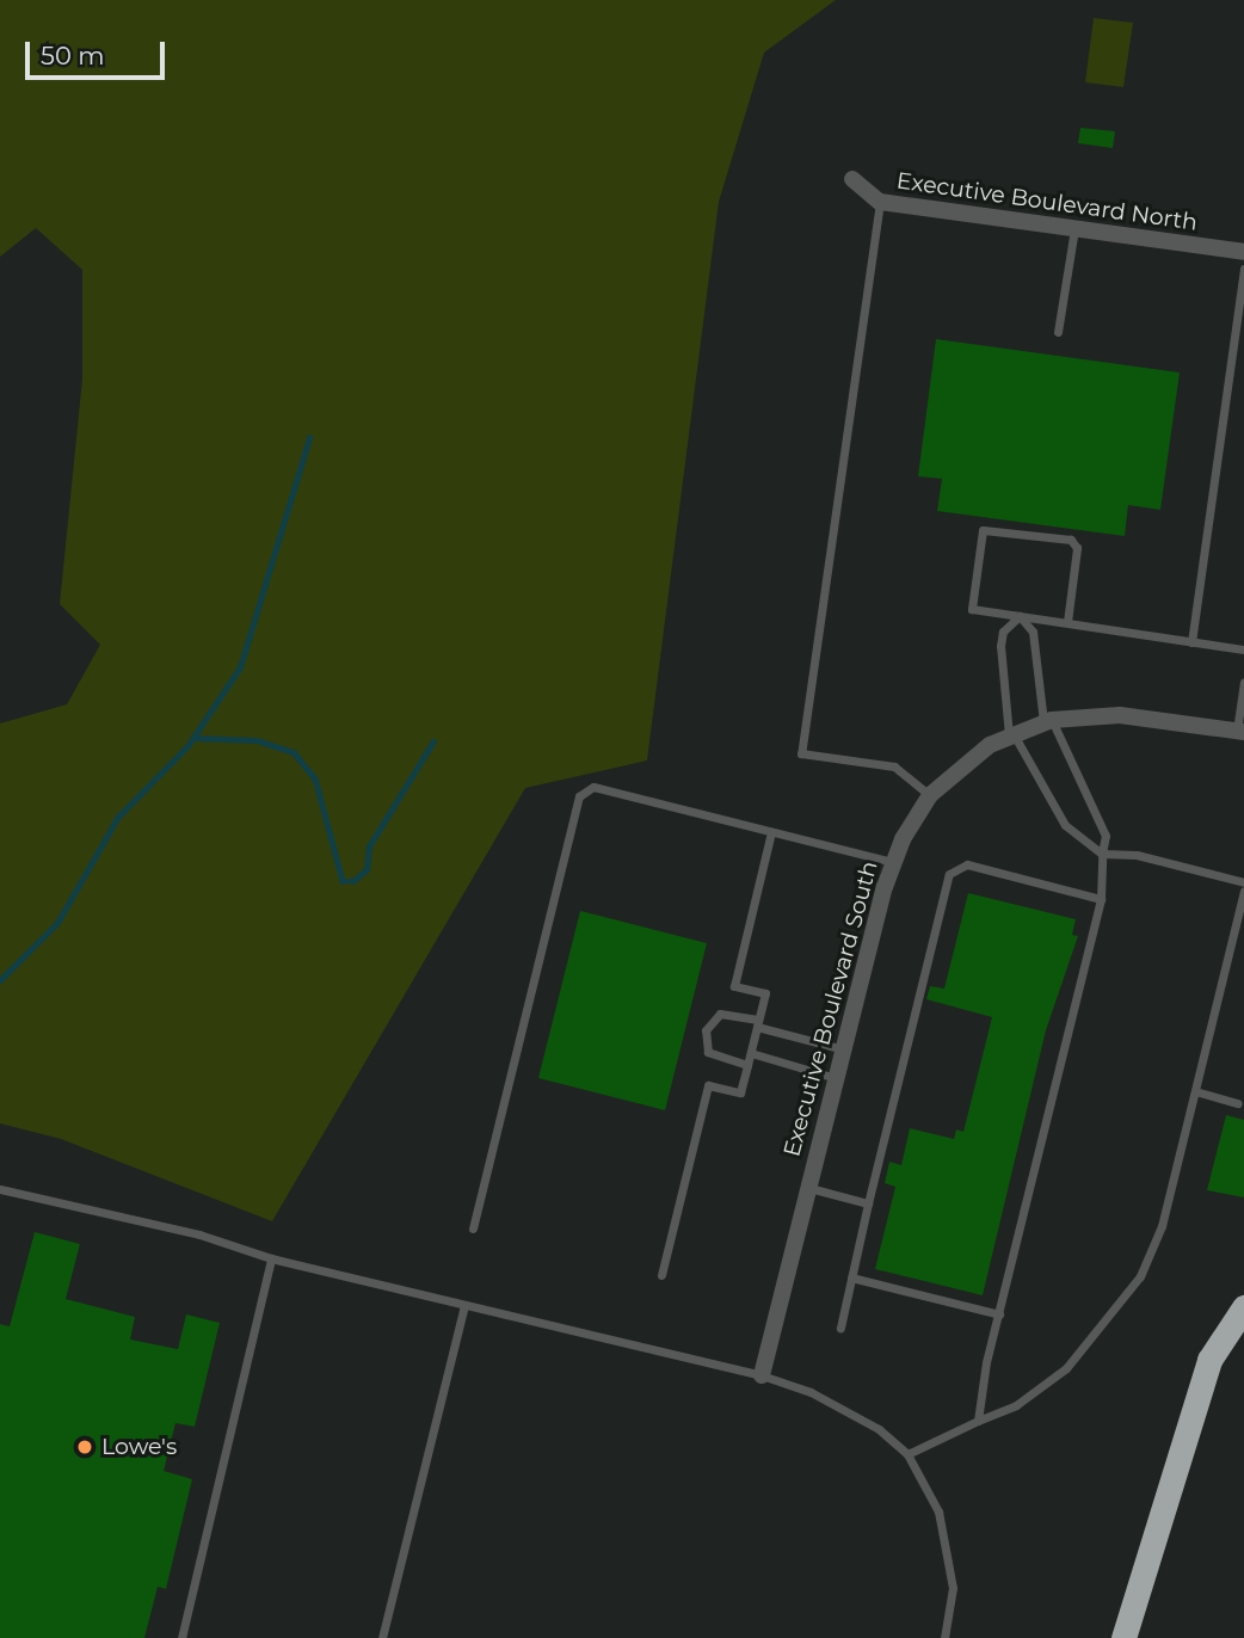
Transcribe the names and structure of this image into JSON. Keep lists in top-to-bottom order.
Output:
{
  "streets": {
    "street": ["Executive Boulevard North", "Executive Boulevard South"]
  },
  "places": ["Lowe's"],
  "scale_bar": "50 m"
}
